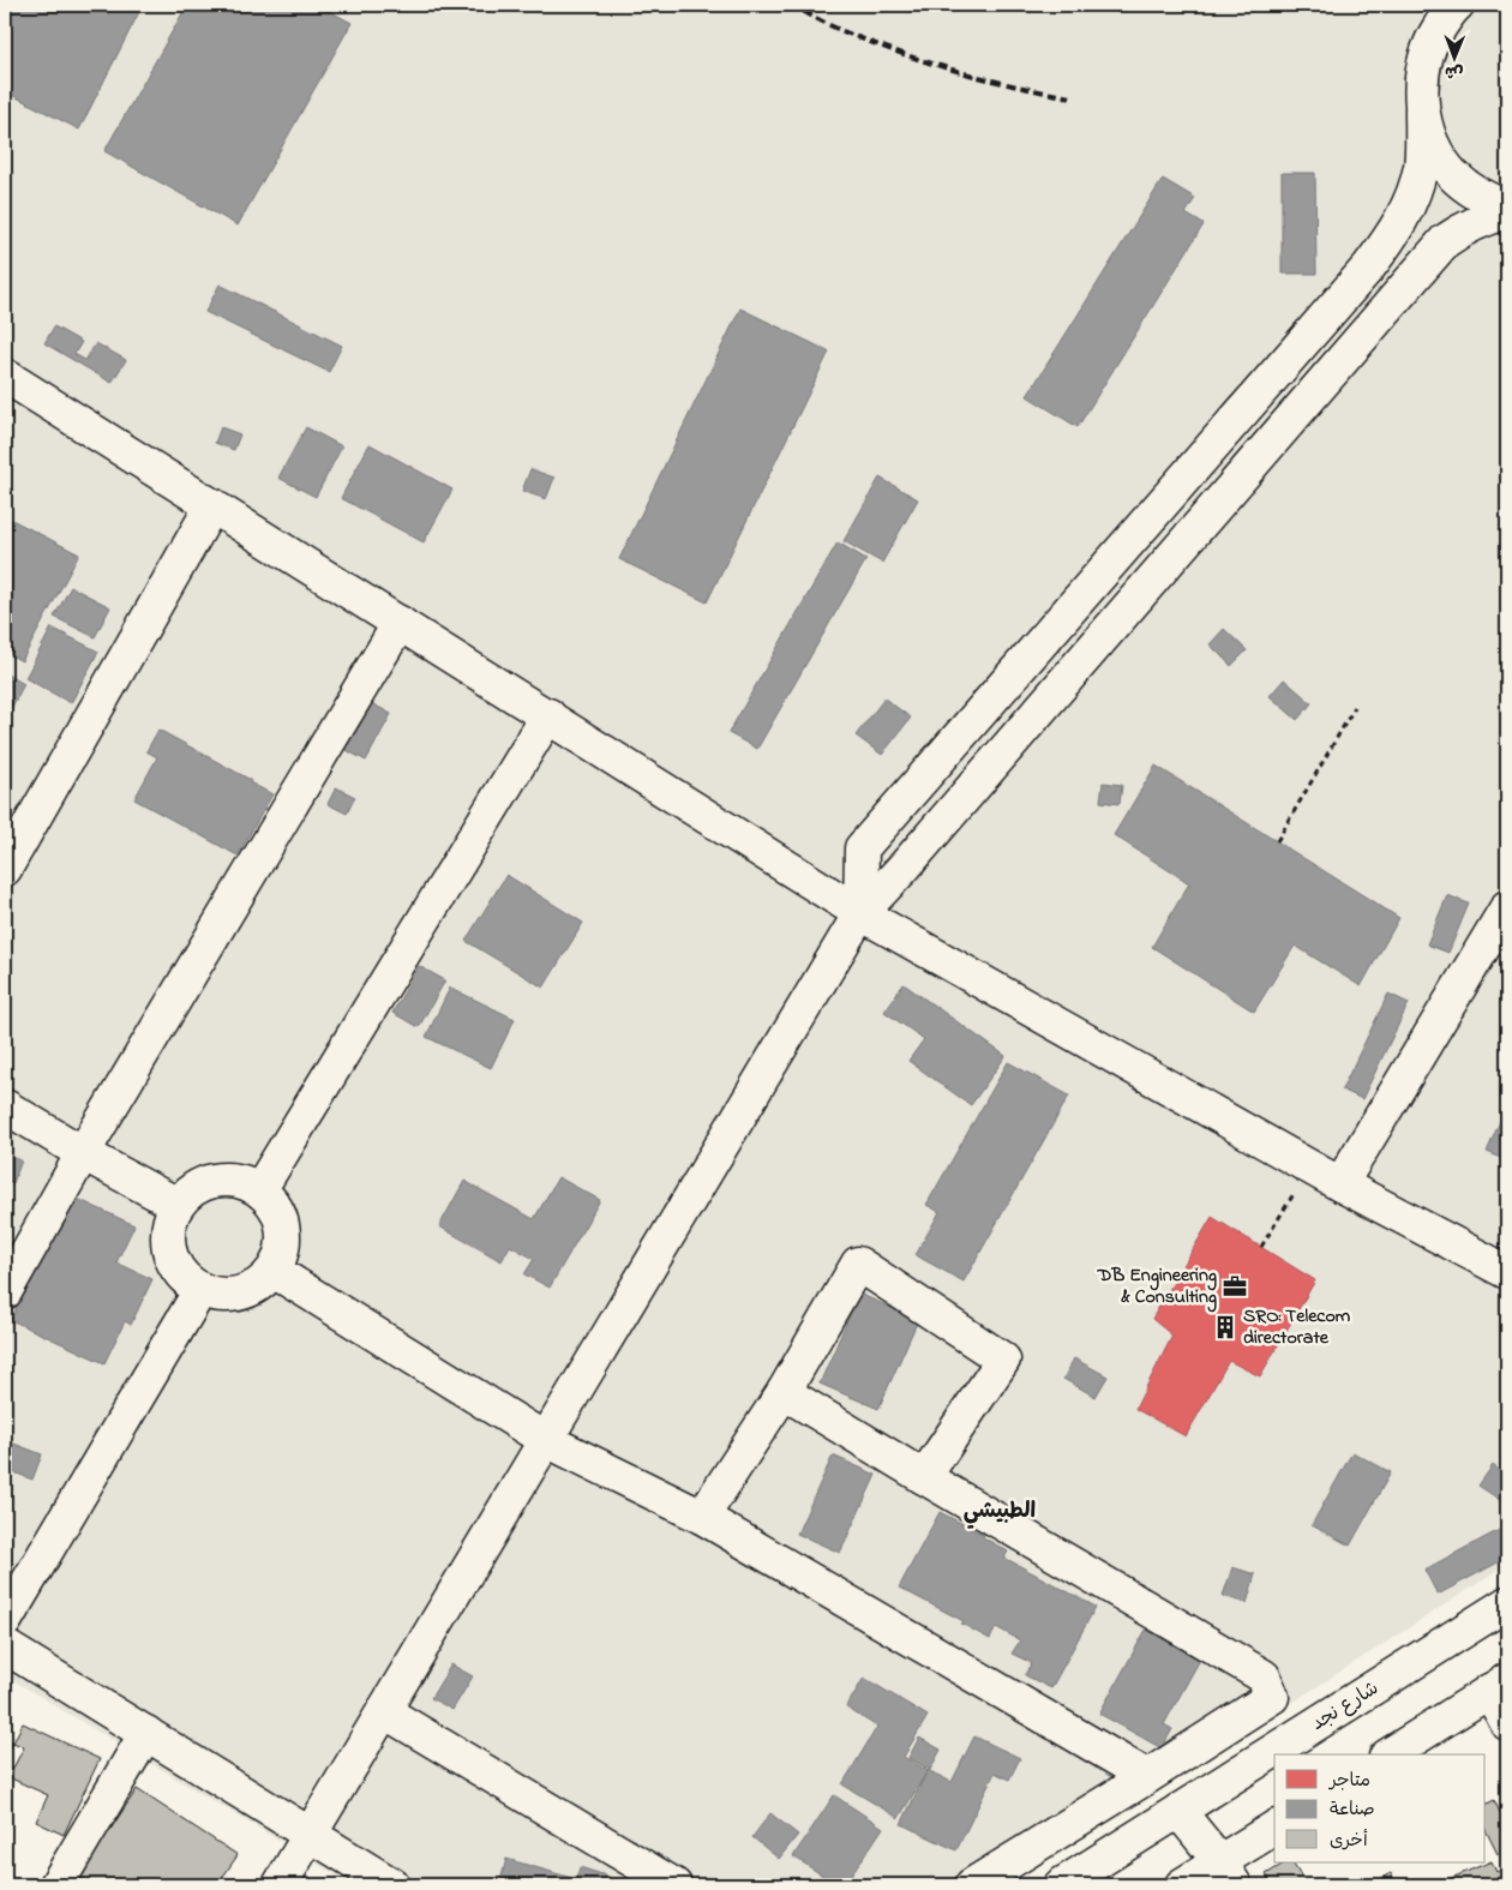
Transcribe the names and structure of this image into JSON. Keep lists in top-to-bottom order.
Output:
{
  "streets": {
    "street": ["شارع نجد"]
  },
  "districts": ["الطبيشي"],
  "places": {
    "office": ["DB Engineering & Consulting"],
    "building": ["SRO: Telecom directorate"]
  },
  "legend": ["متاجر", "صناعة", "أخرى"],
  "north": "bottom"
}
